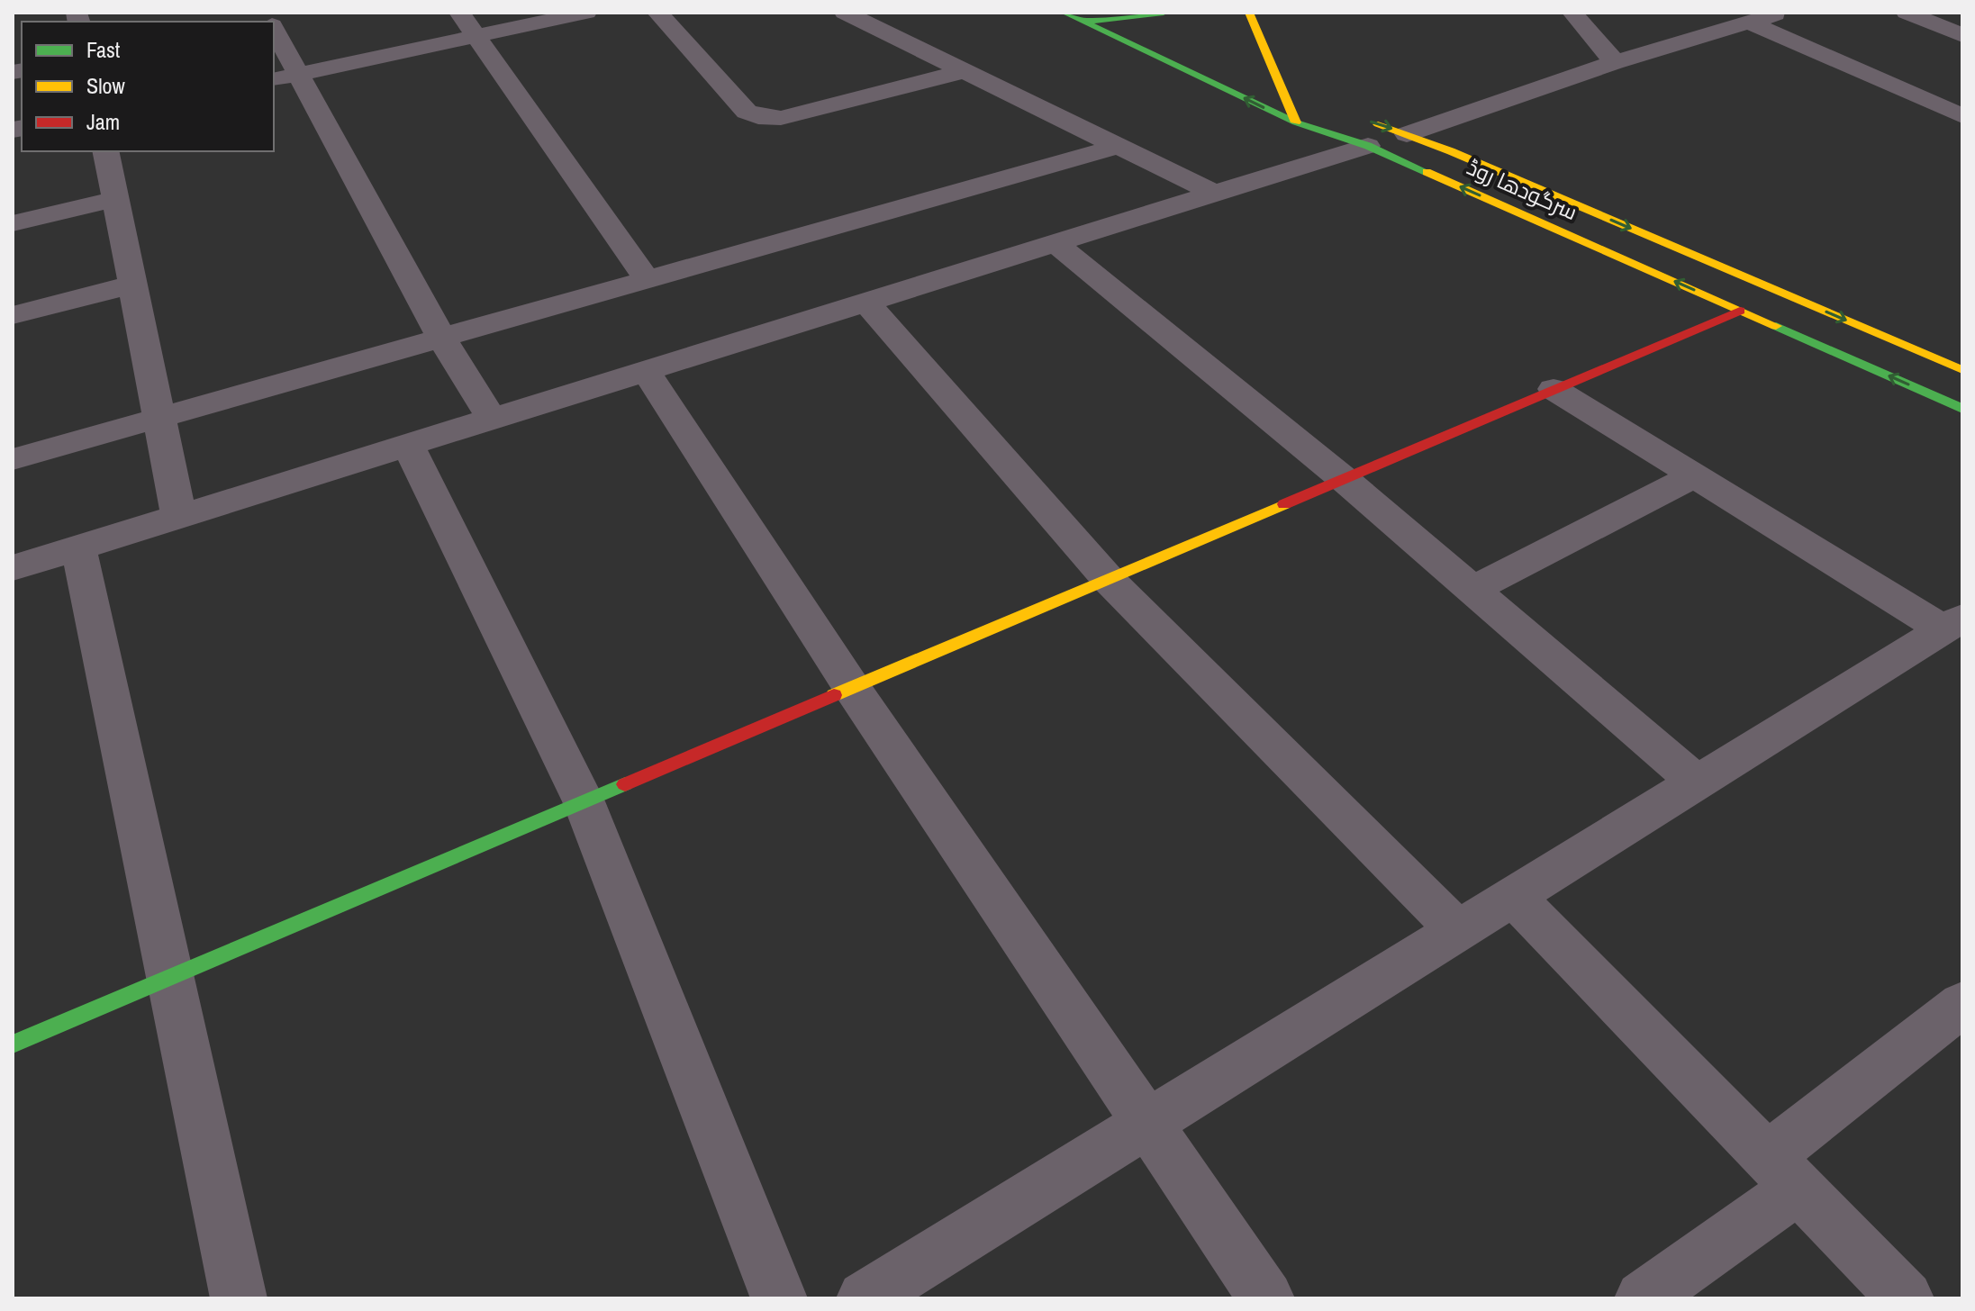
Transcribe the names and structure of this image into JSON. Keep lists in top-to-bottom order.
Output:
{
  "streets": {
    "main road": ["سرگودھا روڈ"]
  },
  "legend": ["Fast", "Slow", "Jam"]
}
